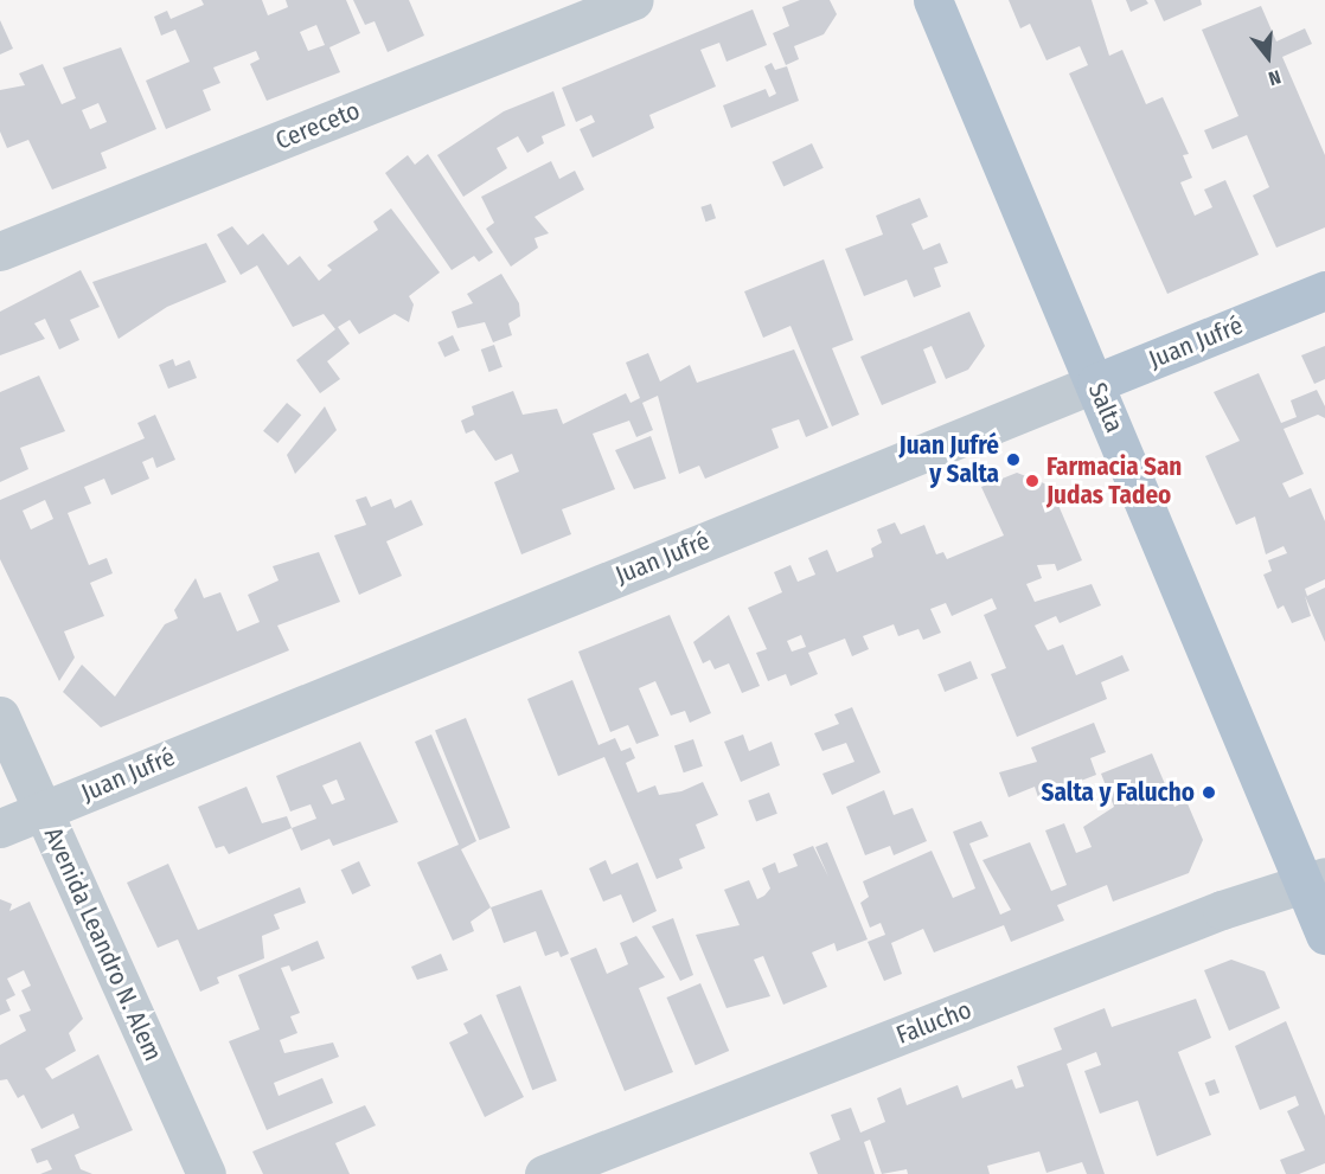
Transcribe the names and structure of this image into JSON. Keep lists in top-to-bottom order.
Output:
{
  "streets": {
    "main road": ["Juan Jufré", "Salta"],
    "street": ["Cereceto", "Avenida Leandro N. Alem", "Falucho"]
  },
  "crossings": [
    ["Juan Jufré", "Salta"],
    ["Juan Jufré", "Avenida Leandro N. Alem"],
    ["Salta", "Falucho"]
  ],
  "places": ["Juan Jufré y Salta", "Farmacia San Judas Tadeo", "Salta y Falucho"],
  "north": "bottom"
}
